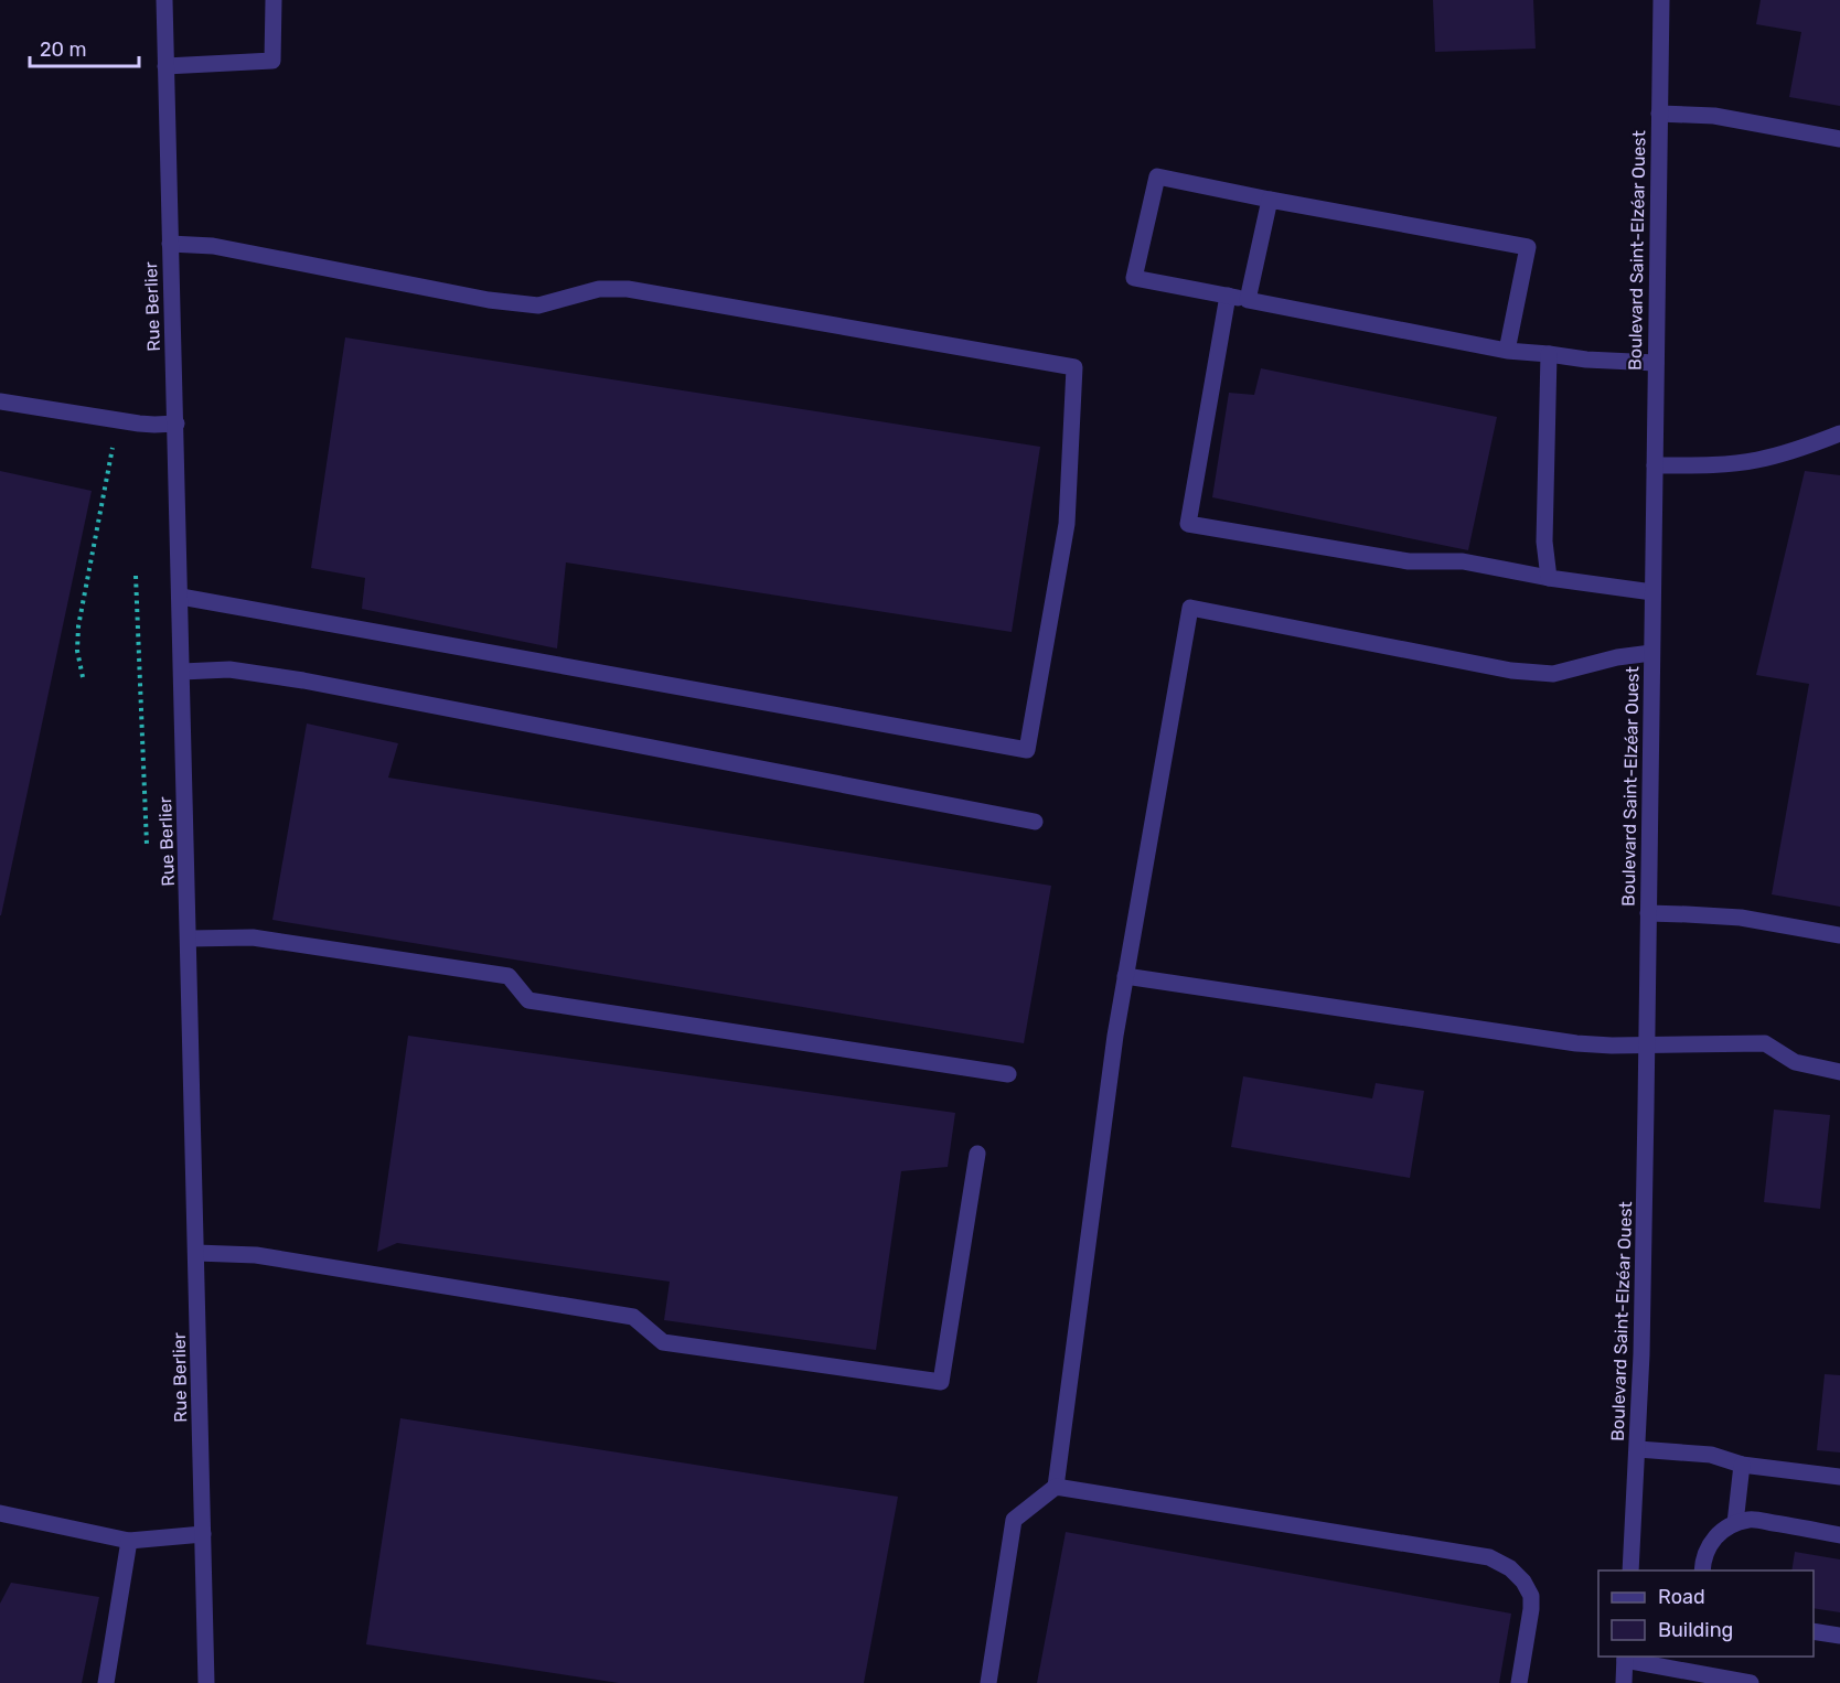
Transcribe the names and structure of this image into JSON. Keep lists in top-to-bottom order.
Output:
{
  "streets": {
    "street": ["Boulevard Saint-Elzéar Ouest", "Rue Berlier"]
  },
  "legend": ["Road", "Building"],
  "scale_bar": "20 m"
}
